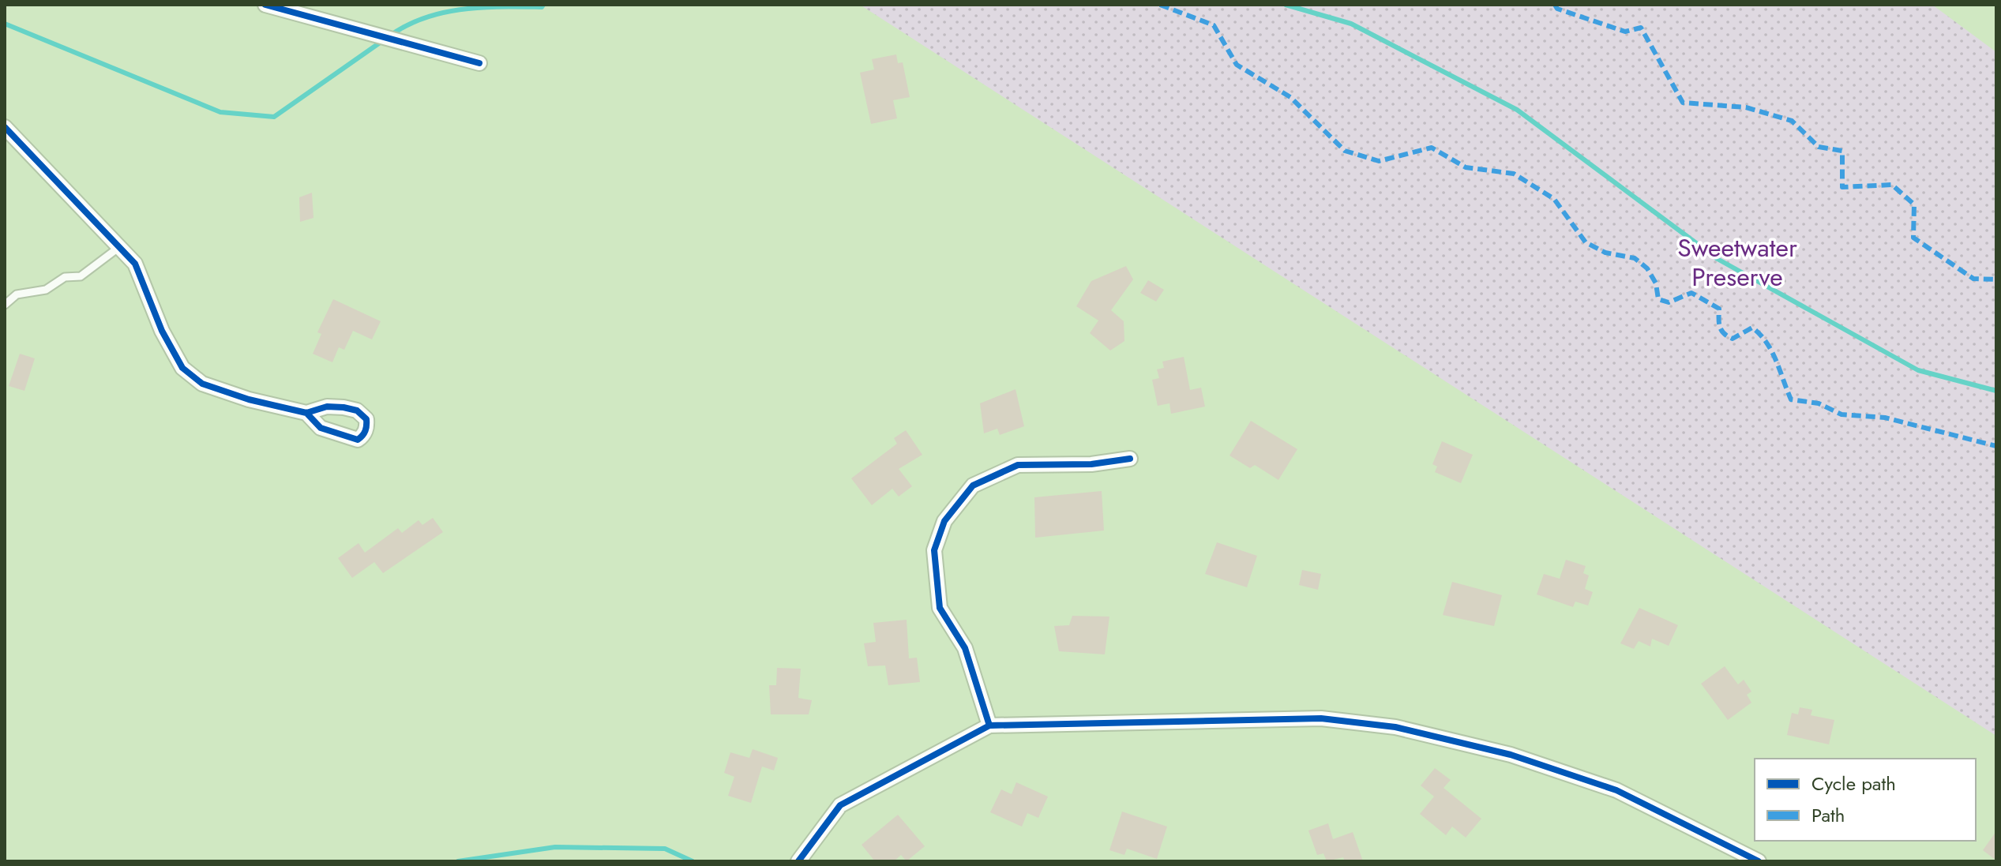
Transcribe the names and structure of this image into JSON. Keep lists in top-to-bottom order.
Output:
{
  "parks": ["Sweetwater Preserve"],
  "legend": ["Cycle path", "Path"]
}
